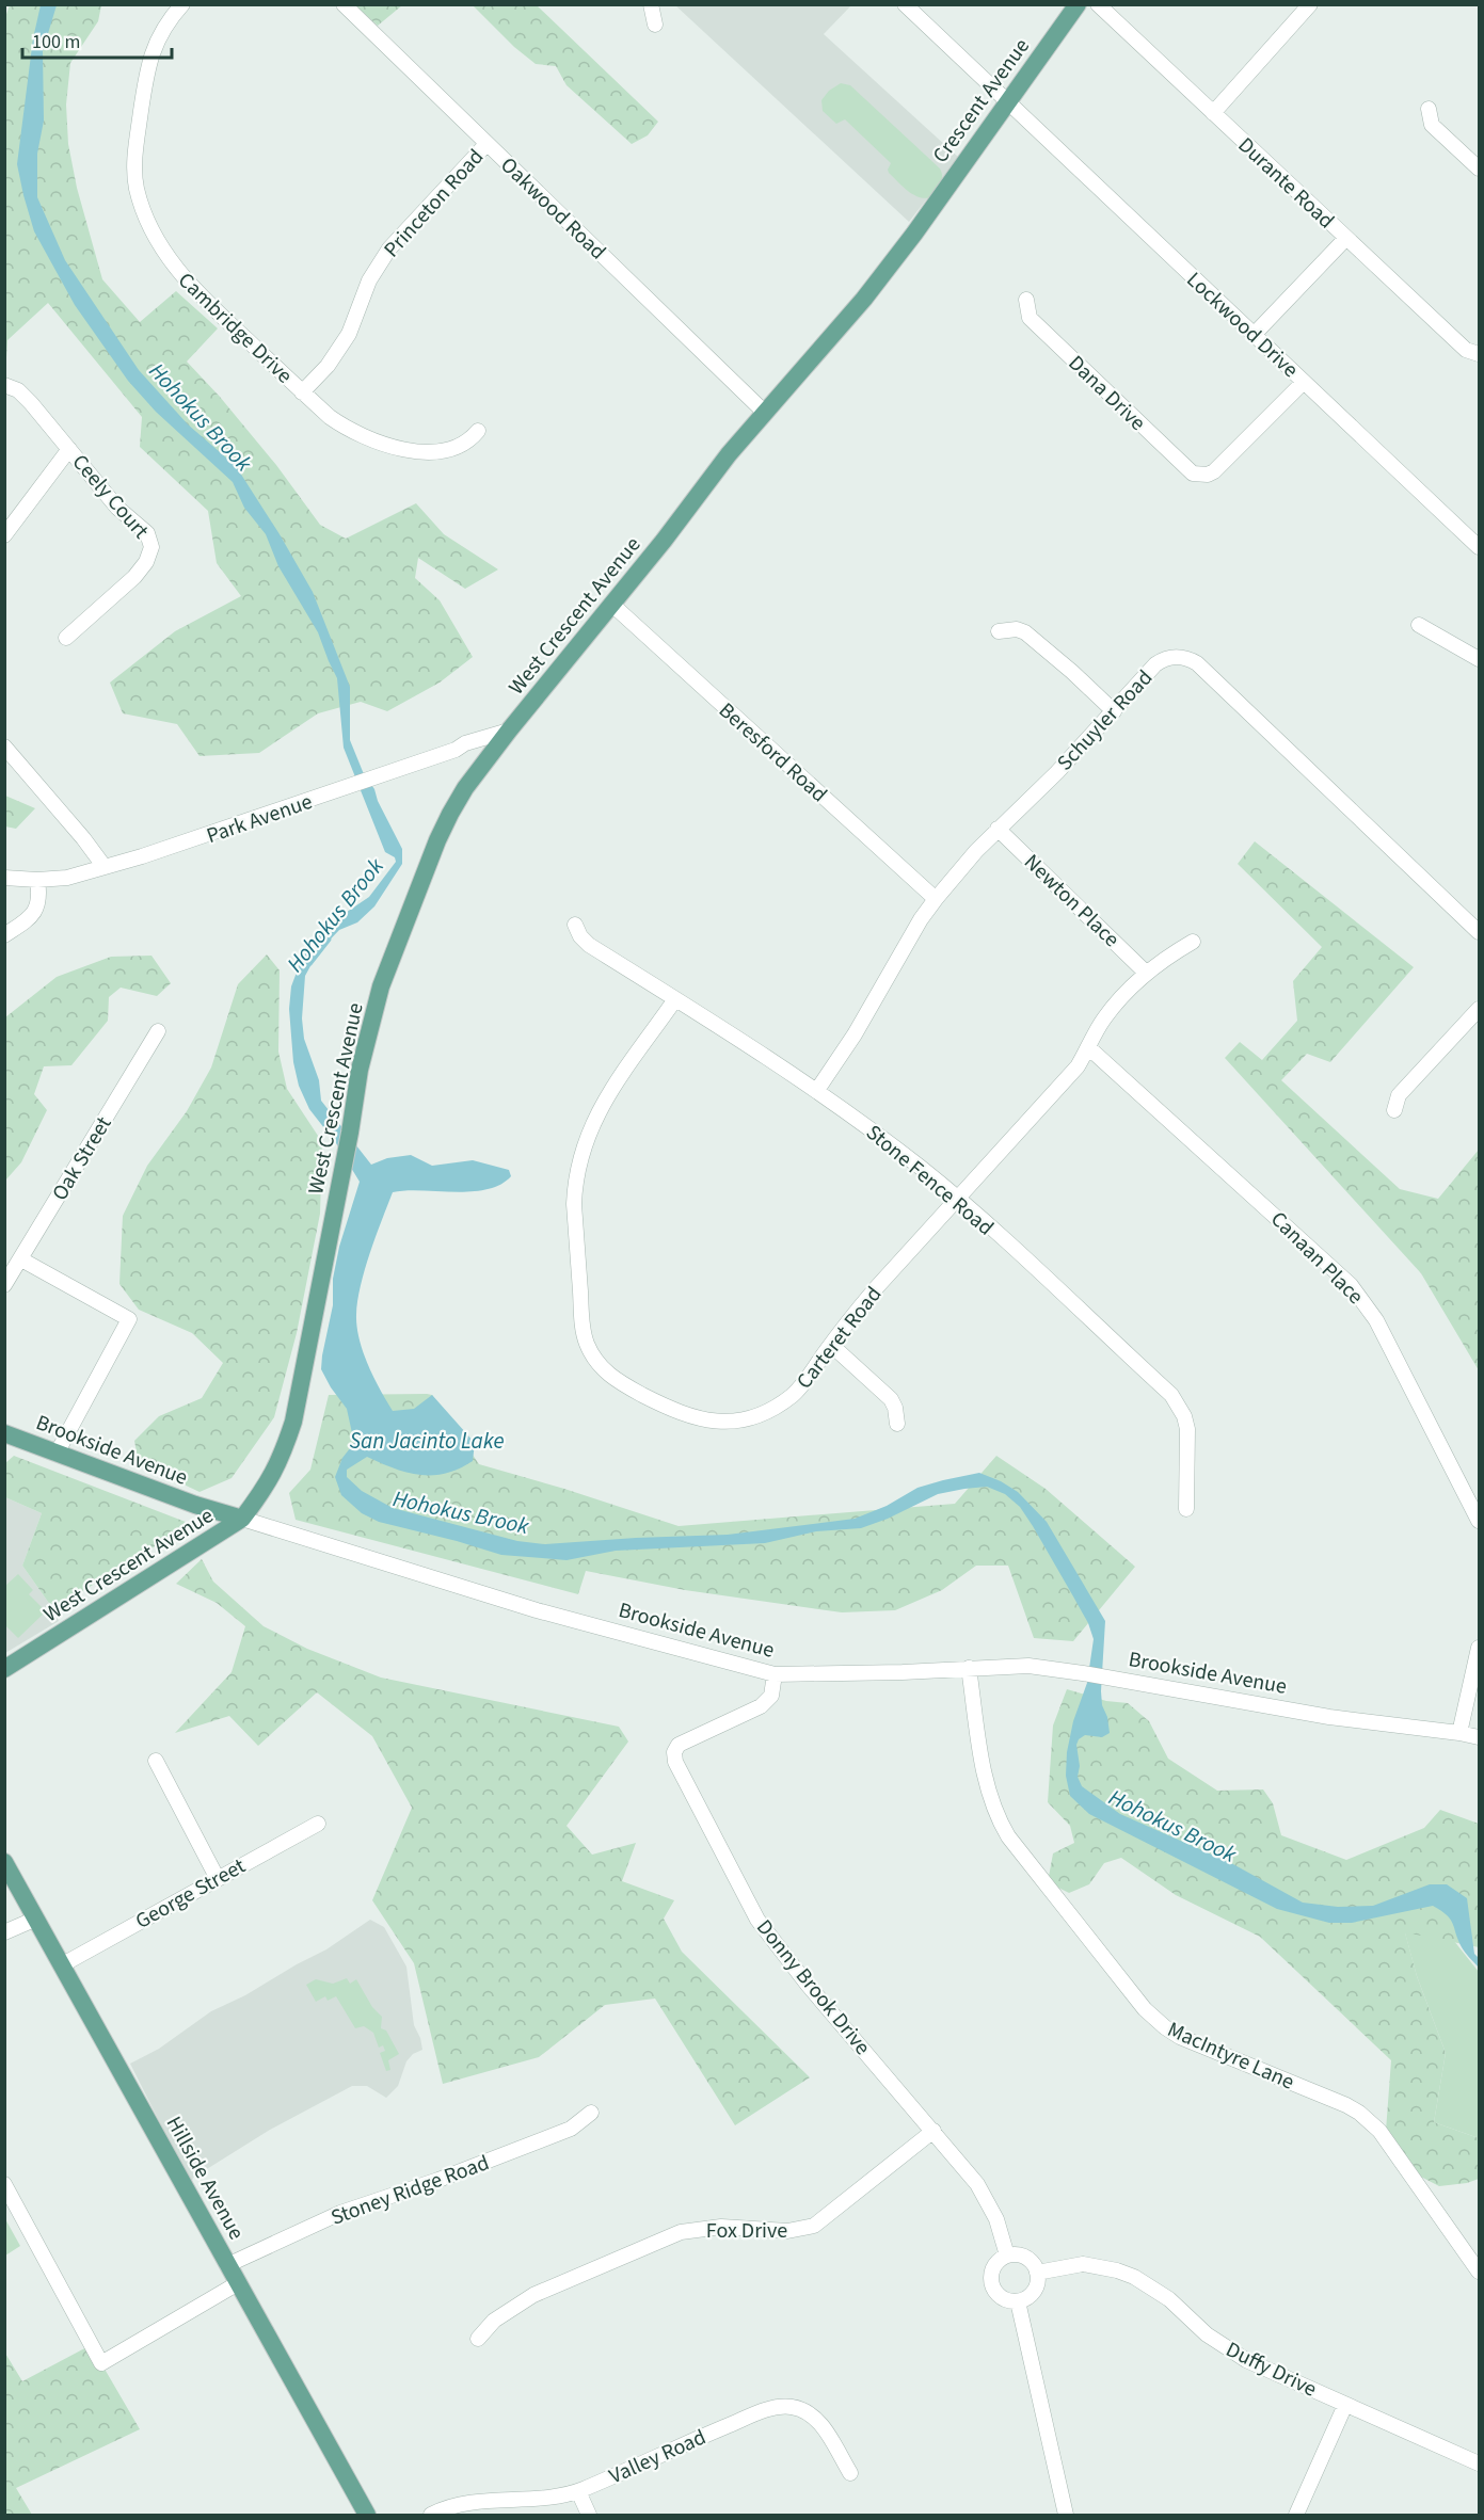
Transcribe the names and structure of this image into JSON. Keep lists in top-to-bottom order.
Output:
{
  "streets": {
    "main road": [
      "Crescent Avenue",
      "West Crescent Avenue",
      "Brookside Avenue",
      "Hillside Avenue"
    ],
    "street": [
      "Durante Road",
      "Princeton Road",
      "Oakwood Road",
      "Lockwood Drive",
      "Cambridge Drive",
      "Dana Drive",
      "Ceely Court",
      "Schuyler Road",
      "Beresford Road",
      "Park Avenue",
      "Newton Place",
      "Oak Street",
      "Stone Fence Road",
      "Canaan Place",
      "Carteret Road",
      "George Street",
      "Donny Brook Drive",
      "MacIntyre Lane",
      "Stoney Ridge Road",
      "Fox Drive",
      "Duffy Drive",
      "Valley Road"
    ]
  },
  "crossings": [
    ["Crescent Avenue", "Lockwood Drive"],
    ["Crescent Avenue", "West Crescent Avenue"],
    ["Princeton Road", "Oakwood Road"],
    ["Princeton Road", "Cambridge Drive"],
    ["Oakwood Road", "West Crescent Avenue"],
    ["Lockwood Drive", "Dana Drive"],
    ["West Crescent Avenue", "Beresford Road"],
    ["West Crescent Avenue", "Park Avenue"],
    ["West Crescent Avenue", "Brookside Avenue"],
    ["Schuyler Road", "Beresford Road"],
    ["Schuyler Road", "Newton Place"],
    ["Schuyler Road", "Stone Fence Road"],
    ["Newton Place", "Carteret Road"],
    ["Stone Fence Road", "Carteret Road"],
    ["Canaan Place", "Carteret Road"],
    ["Brookside Avenue", "Donny Brook Drive"],
    ["Brookside Avenue", "MacIntyre Lane"],
    ["George Street", "Hillside Avenue"],
    ["Donny Brook Drive", "Fox Drive"],
    ["Donny Brook Drive", "Duffy Drive"],
    ["Hillside Avenue", "Stoney Ridge Road"]
  ],
  "water": ["Hohokus Brook", "San Jacinto Lake"],
  "scale_bar": "100 m"
}
